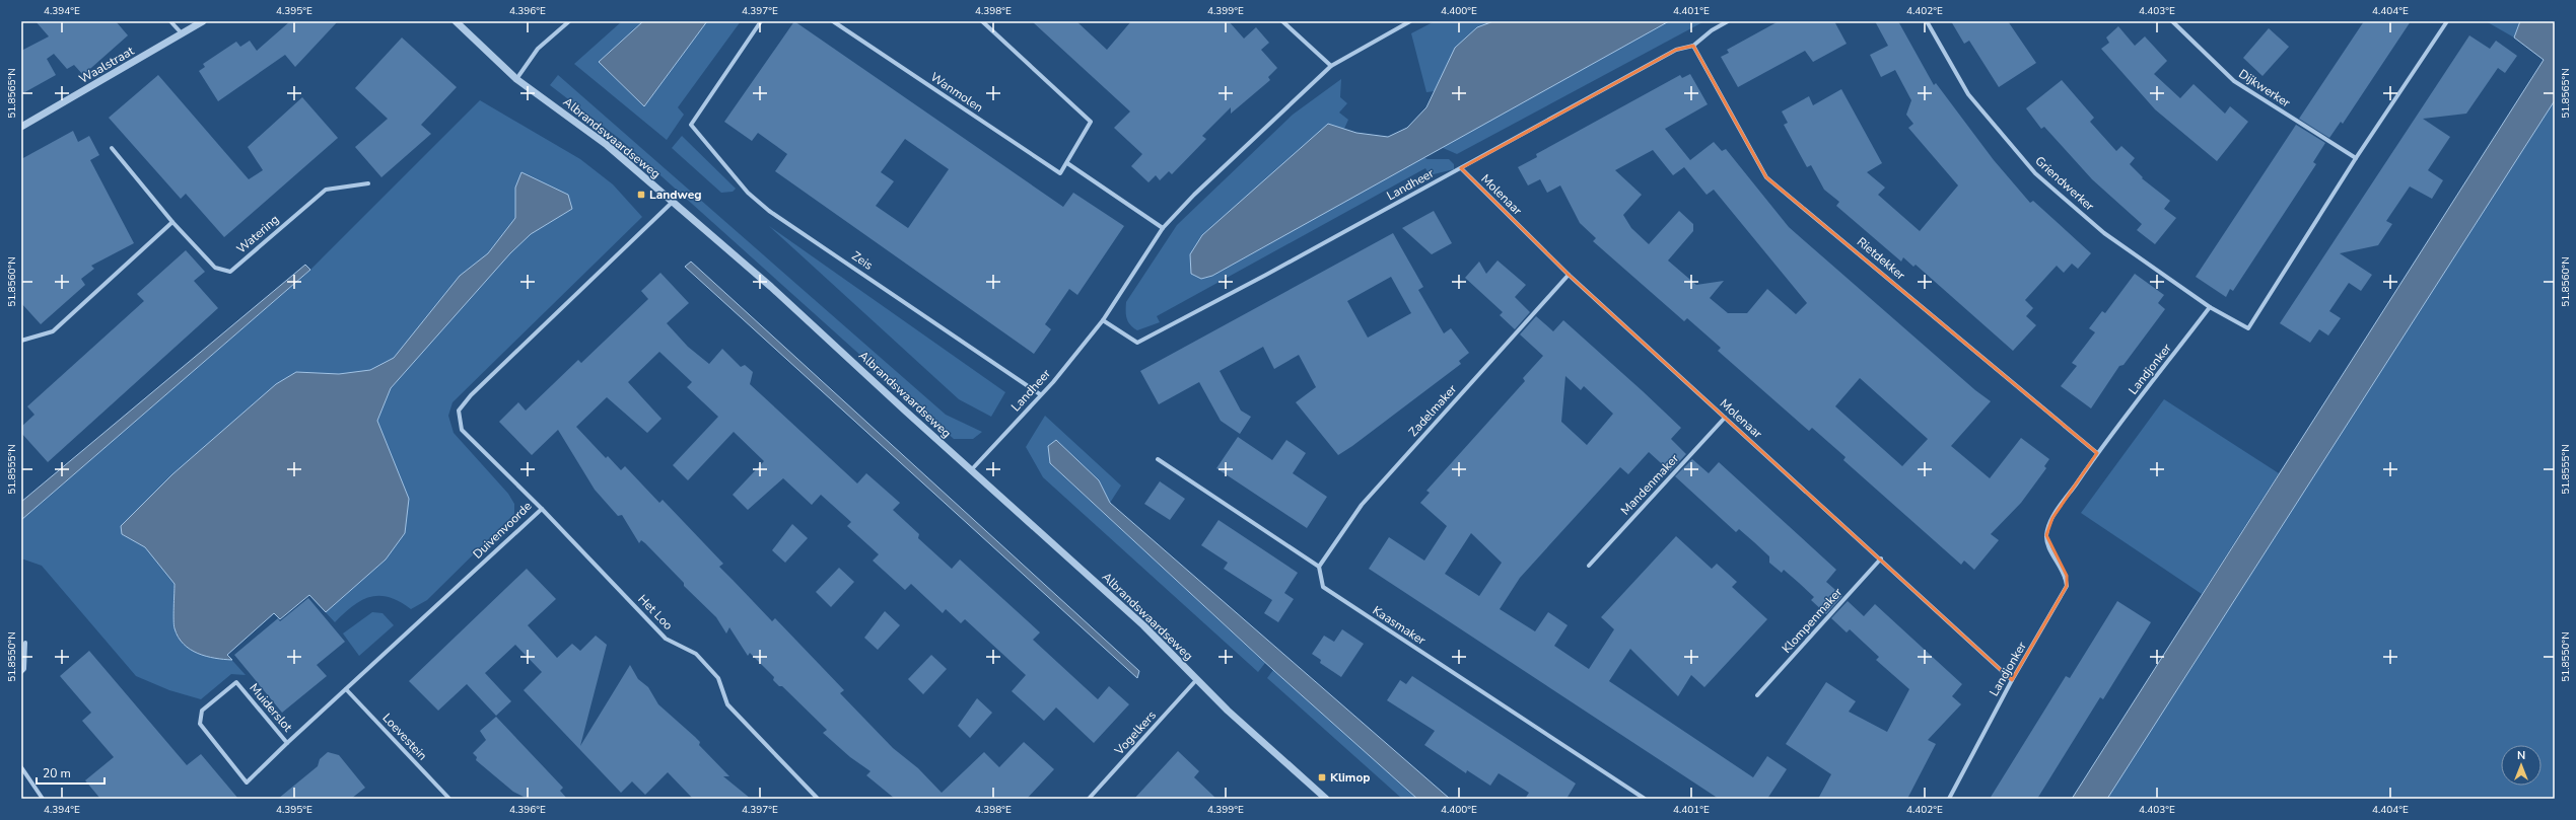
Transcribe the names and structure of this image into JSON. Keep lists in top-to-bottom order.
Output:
{
  "streets": {
    "street": [
      "Waalstraat",
      "Dijkwerker",
      "Wanmolen",
      "Albrandswaardseweg",
      "Griendwerker",
      "Landheer",
      "Molenaar",
      "Watering",
      "Rietdekker",
      "Zeis",
      "Landjonker",
      "Zadelmaker",
      "Mandenmaker",
      "Duivenvoorde",
      "Het Loo",
      "Klompenmaker",
      "Kaasmaker",
      "Muiderslot",
      "Vogelkers",
      "Loevestein"
    ]
  },
  "crossings": [
    ["Albrandswaardseweg", "Landheer"],
    ["Albrandswaardseweg", "Duivenvoorde"],
    ["Albrandswaardseweg", "Vogelkers"],
    ["Griendwerker", "Landjonker"],
    ["Landheer", "Molenaar"],
    ["Landheer", "Rietdekker"],
    ["Landheer", "Zeis"],
    ["Molenaar", "Landjonker"],
    ["Molenaar", "Zadelmaker"],
    ["Molenaar", "Mandenmaker"],
    ["Molenaar", "Klompenmaker"],
    ["Rietdekker", "Landjonker"],
    ["Zadelmaker", "Kaasmaker"],
    ["Duivenvoorde", "Het Loo"],
    ["Duivenvoorde", "Muiderslot"],
    ["Duivenvoorde", "Loevestein"]
  ],
  "places": {
    "transit": ["Landweg", "Klimop"]
  },
  "scale_bar": "20 m",
  "north": "top",
  "coordinates": [
    "4.394°E",
    "4.395°E",
    "4.396°E",
    "4.397°E",
    "4.398°E",
    "4.399°E",
    "4.400°E",
    "4.401°E",
    "4.402°E",
    "4.403°E",
    "4.404°E",
    "51.8565°N",
    "51.8560°N",
    "51.8555°N",
    "51.8550°N"
  ]
}
